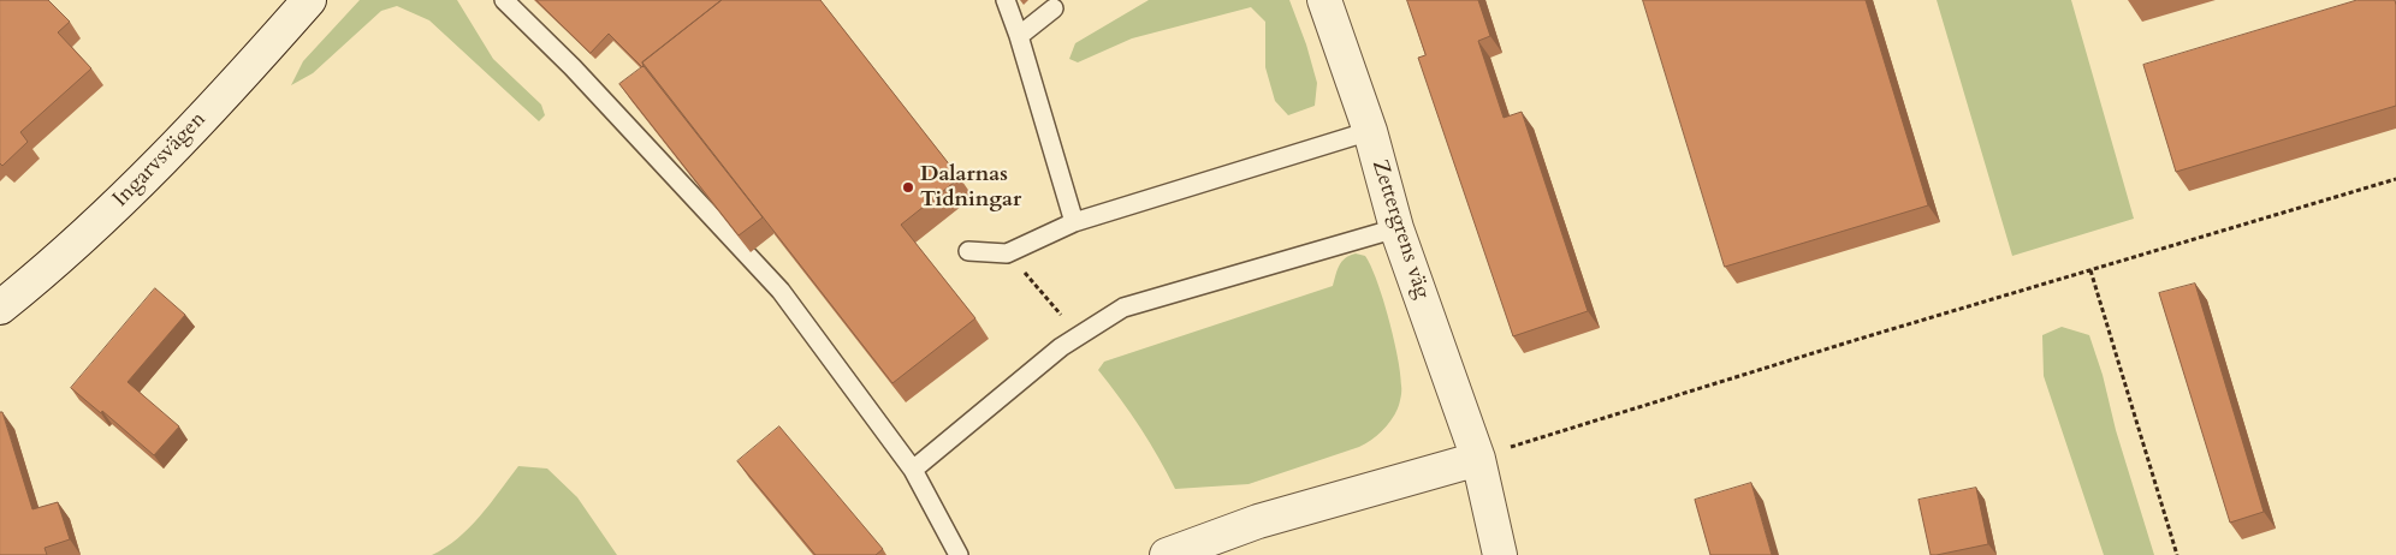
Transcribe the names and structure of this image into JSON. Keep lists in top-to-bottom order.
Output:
{
  "streets": {
    "street": ["Ingarvsvägen", "Zettergrens väg"]
  },
  "places": ["Dalarnas Tidningar"]
}
